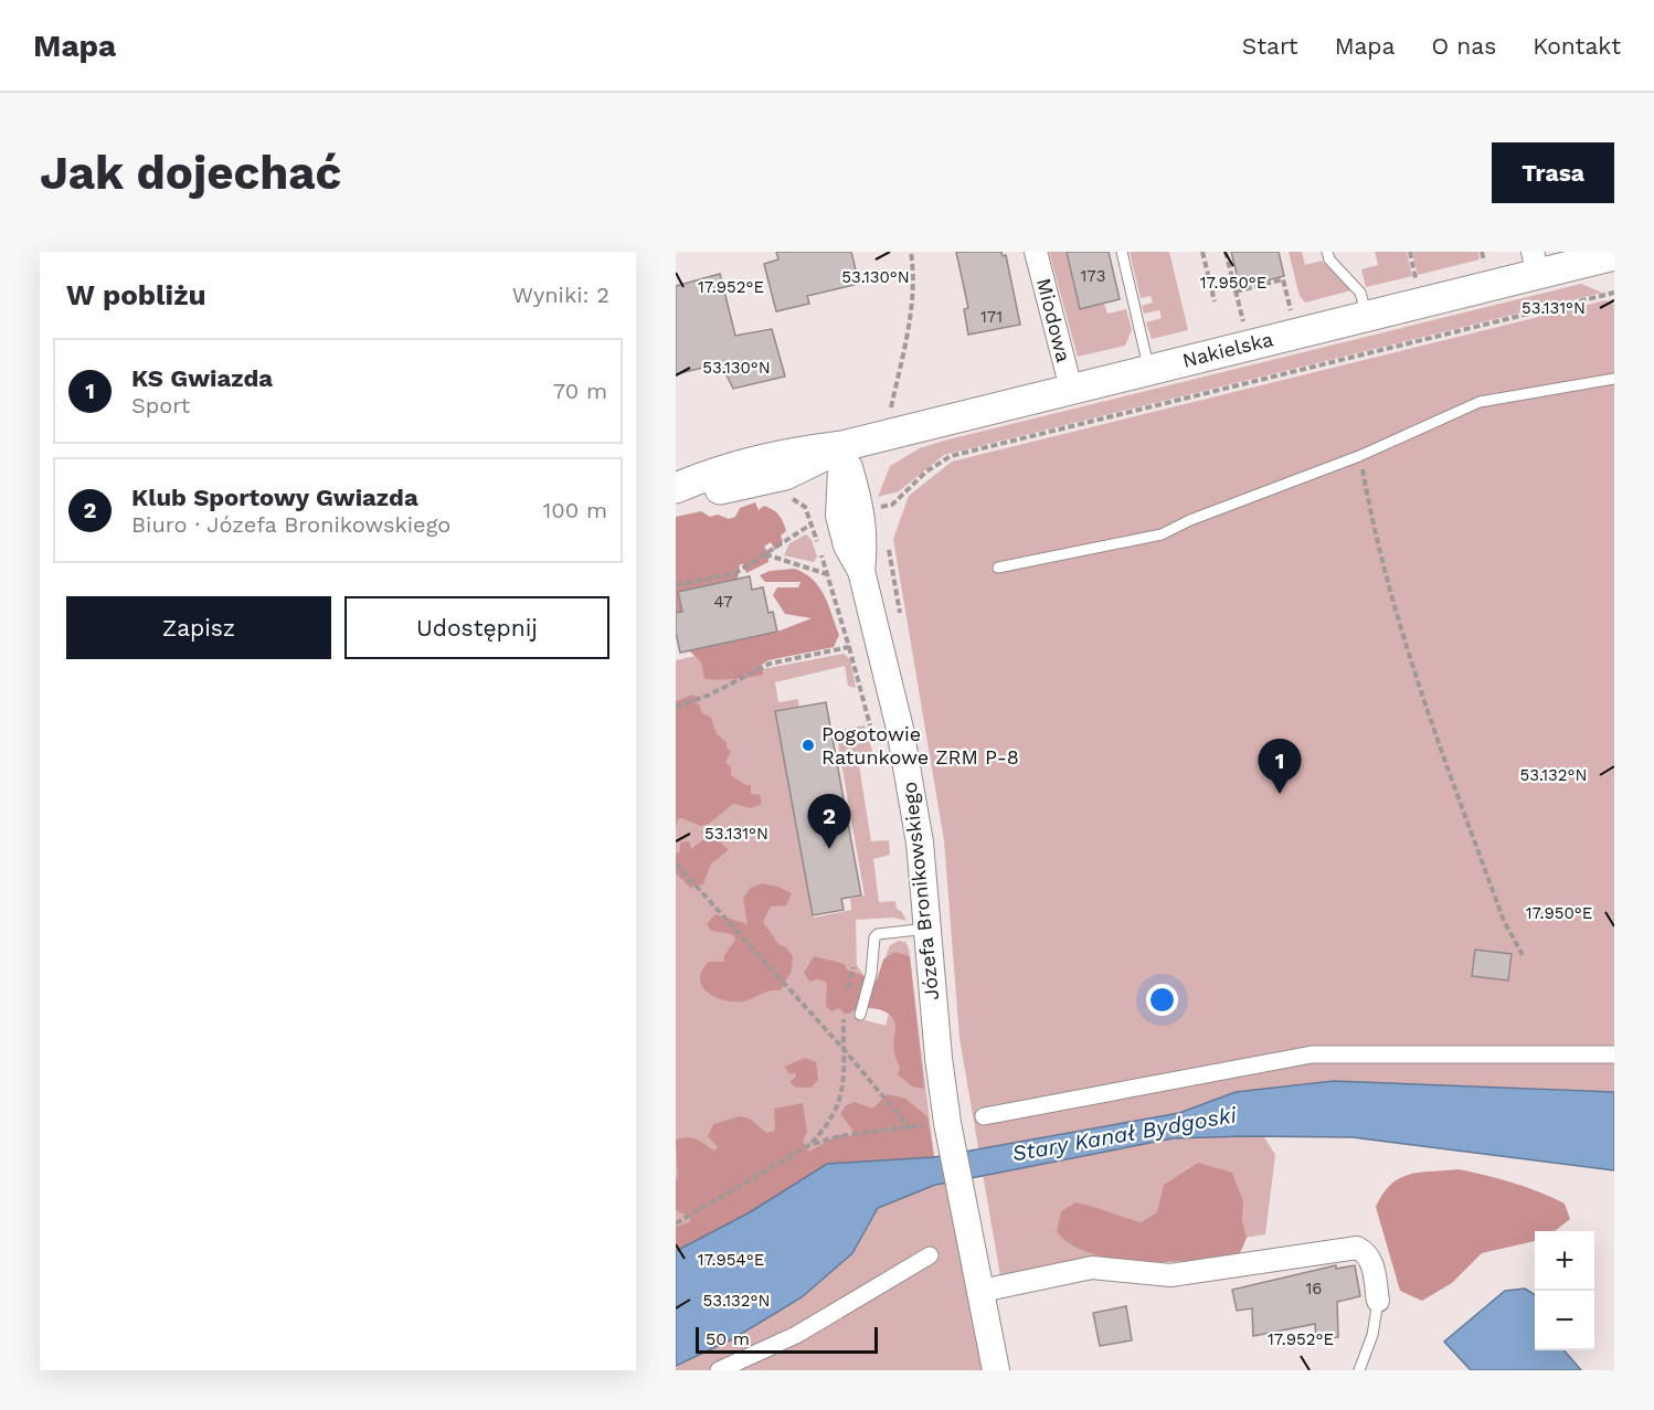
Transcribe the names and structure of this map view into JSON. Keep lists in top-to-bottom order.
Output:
{
  "streets": {
    "main road": ["Nakielska"],
    "street": ["Miodowa", "Józefa Bronikowskiego"]
  },
  "crossings": [
    ["Miodowa", "Nakielska"],
    ["Nakielska", "Józefa Bronikowskiego"]
  ],
  "water": ["Stary Kanał Bydgoski"],
  "places": ["Pogotowie Ratunkowe ZRM P-8"],
  "house_numbers": [
    "173",
    "171",
    "47",
    "16"
  ],
  "scale_bar": "50 m",
  "page": {
    "header": "Mapa",
    "nav": [
      "Start",
      "Mapa",
      "O nas",
      "Kontakt"
    ],
    "buttons": [
      "Trasa",
      ["Zapisz", "Udostępnij"]
    ],
    "title": "Jak dojechać",
    "heading": ["W pobliżu", "Wyniki: 2"],
    "list": [
      {
        "mark": "1",
        "name": "KS Gwiazda",
        "note": "Sport",
        "value": "70 m"
      },
      {
        "mark": "2",
        "name": "Klub Sportowy Gwiazda",
        "note": "Biuro · Józefa Bronikowskiego",
        "value": "100 m"
      }
    ],
    "pins": ["1", "2"],
    "map_buttons": ["+", "−"],
    "scale": "50 m"
  },
  "coordinates": [
    "53.130°N",
    "17.950°E",
    "17.952°E",
    "53.131°N",
    "53.132°N",
    "17.954°E"
  ]
}
